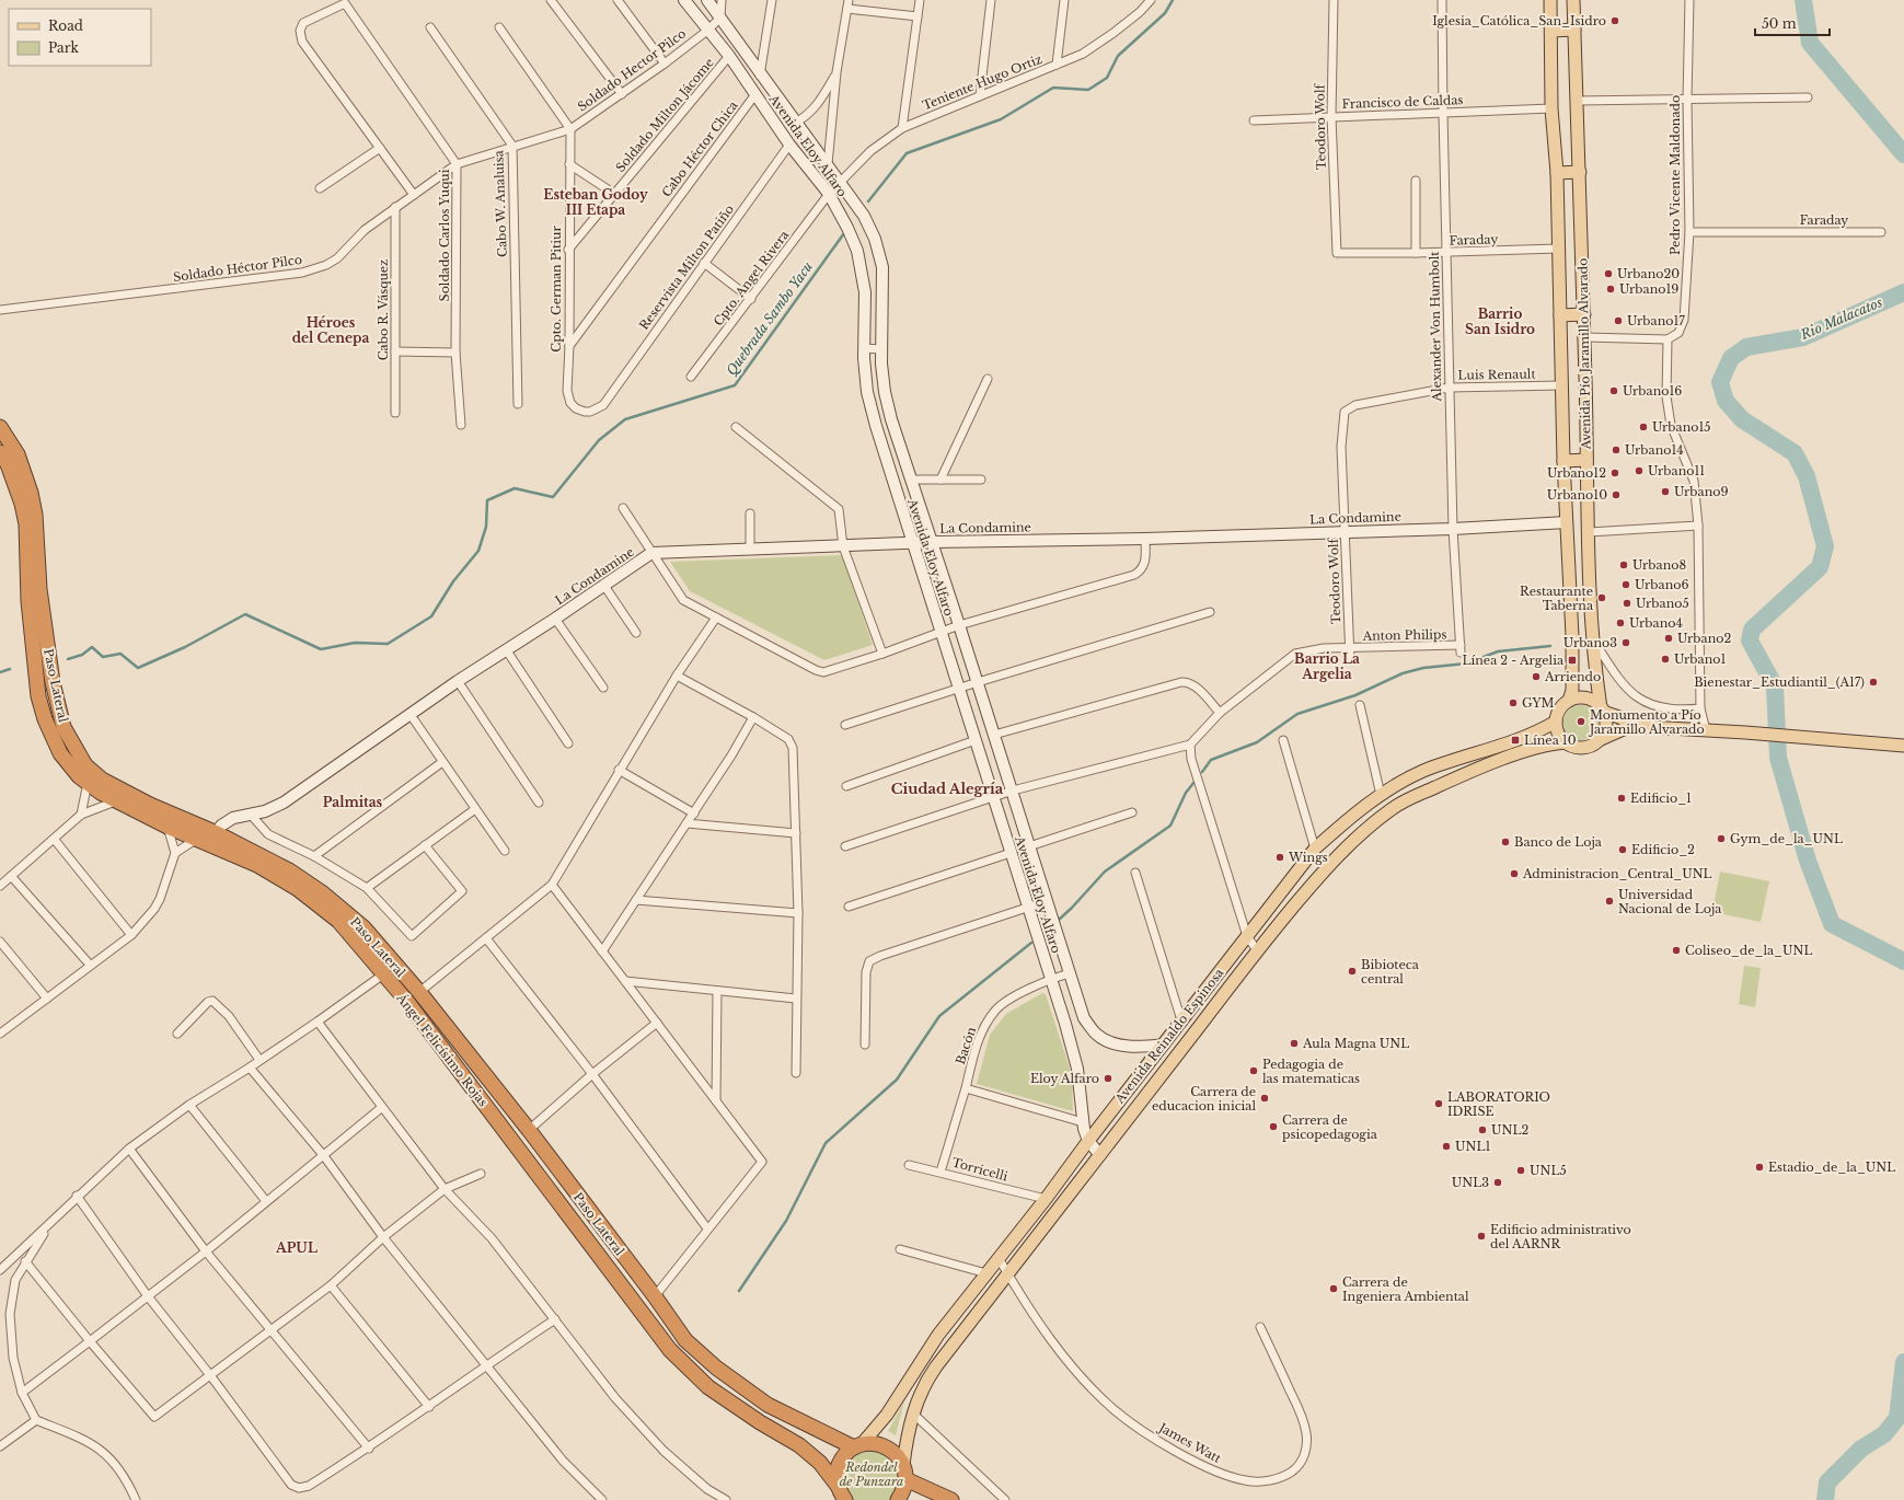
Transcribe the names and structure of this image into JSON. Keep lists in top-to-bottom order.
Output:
{
  "streets": {
    "highway": ["Paso Lateral", "Ángel Felicísimo Rojas"],
    "main road": ["Avenida Pío Jaramillo Alvarado", "Avenida Reinaldo Espinosa"],
    "street": [
      "Soldado Hector Pilco",
      "Teniente Hugo Ortiz",
      "Francisco de Caldas",
      "Soldado Milton Jácome",
      "Teodoro Wolf",
      "Avenida Eloy Alfaro",
      "Cabo Héctor Chica",
      "Pedro Vicente Maldonado",
      "Cabo W. Analuisa",
      "Faraday",
      "Soldado Carlos Yuqui",
      "Reservista Milton Patiño",
      "Soldado Héctor Pilco",
      "Cpto. Angel Rivera",
      "Cpto. German Pitiur",
      "Cabo R. Vásquez",
      "Alexander Von Humbolt",
      "Luis Renault",
      "La Condamine",
      "Anton Philips",
      "Bacón",
      "Torricelli",
      "James Watt"
    ]
  },
  "crossings": [
    ["Soldado Hector Pilco", "Avenida Eloy Alfaro"],
    ["Soldado Hector Pilco", "Soldado Héctor Pilco"],
    ["Soldado Hector Pilco", "Cpto. German Pitiur"],
    ["Teniente Hugo Ortiz", "Avenida Eloy Alfaro"],
    ["Teniente Hugo Ortiz", "Cpto. Angel Rivera"],
    ["Francisco de Caldas", "Teodoro Wolf"],
    ["Francisco de Caldas", "Alexander Von Humbolt"],
    ["Francisco de Caldas", "Avenida Pío Jaramillo Alvarado"],
    ["Soldado Milton Jácome", "Avenida Eloy Alfaro"],
    ["Soldado Milton Jácome", "Cpto. German Pitiur"],
    ["Teodoro Wolf", "Faraday"],
    ["Teodoro Wolf", "Luis Renault"],
    ["Teodoro Wolf", "La Condamine"],
    ["Teodoro Wolf", "Anton Philips"],
    ["Avenida Eloy Alfaro", "Cabo Héctor Chica"],
    ["Avenida Eloy Alfaro", "Reservista Milton Patiño"],
    ["Avenida Eloy Alfaro", "Cpto. Angel Rivera"],
    ["Avenida Eloy Alfaro", "La Condamine"],
    ["Avenida Eloy Alfaro", "Avenida Reinaldo Espinosa"],
    ["Avenida Eloy Alfaro", "Bacón"],
    ["Cabo Héctor Chica", "Cpto. German Pitiur"],
    ["Pedro Vicente Maldonado", "Faraday"],
    ["Cabo W. Analuisa", "Soldado Héctor Pilco"],
    ["Faraday", "Alexander Von Humbolt"],
    ["Faraday", "Avenida Pío Jaramillo Alvarado"],
    ["Soldado Carlos Yuqui", "Soldado Héctor Pilco"],
    ["Reservista Milton Patiño", "Cpto. German Pitiur"],
    ["Soldado Héctor Pilco", "Cpto. German Pitiur"],
    ["Soldado Héctor Pilco", "Cabo R. Vásquez"],
    ["Alexander Von Humbolt", "Luis Renault"],
    ["Alexander Von Humbolt", "La Condamine"],
    ["Alexander Von Humbolt", "Anton Philips"],
    ["Avenida Pío Jaramillo Alvarado", "Luis Renault"],
    ["Avenida Pío Jaramillo Alvarado", "La Condamine"],
    ["Avenida Pío Jaramillo Alvarado", "Avenida Reinaldo Espinosa"],
    ["La Condamine", "Paso Lateral"],
    ["La Condamine", "Ángel Felicísimo Rojas"],
    ["Paso Lateral", "Avenida Reinaldo Espinosa"],
    ["Paso Lateral", "Ángel Felicísimo Rojas"],
    ["Avenida Reinaldo Espinosa", "Torricelli"],
    ["Avenida Reinaldo Espinosa", "James Watt"],
    ["Bacón", "Torricelli"]
  ],
  "districts": [
    "Esteban Godoy III Etapa",
    "Barrio San Isidro",
    "Héroes del Cenepa",
    "Barrio La Argelia",
    "Ciudad Alegría",
    "Palmitas",
    "APUL"
  ],
  "water": ["Quebrada Sambo Yacu", "Rio Malacatos"],
  "parks": ["Redondel de Punzara"],
  "places": {
    "other": [
      "Iglesia_Católica_San_Isidro",
      "Urbano20",
      "Urbano19",
      "Urbano17",
      "Urbano16",
      "Urbano15",
      "Urbano14",
      "Urbano11",
      "Urbano12",
      "Urbano9",
      "Urbano10",
      "Urbano8",
      "Urbano6",
      "Restaurante Taberna",
      "Urbano5",
      "Urbano4",
      "Urbano2",
      "Urbano3",
      "Urbano1",
      "Arriendo",
      "Bienestar_Estudiantil_(A17)",
      "GYM",
      "Monumento a Pío Jaramillo Alvarado",
      "Edificio_1",
      "Gym_de_la_UNL",
      "Banco de Loja",
      "Edificio_2",
      "Wings",
      "Administracion_Central_UNL",
      "Universidad Nacional de Loja",
      "Coliseo_de_la_UNL",
      "Bibioteca central",
      "Aula Magna UNL",
      "Pedagogia de las matematicas",
      "Eloy Alfaro",
      "Carrera de educacion inicial",
      "LABORATORIO IDRISE",
      "Carrera de psicopedagogia",
      "UNL2",
      "UNL1",
      "Estadio_de_la_UNL",
      "UNL5",
      "UNL3",
      "Edificio administrativo del AARNR",
      "Carrera de Ingeniera Ambiental"
    ],
    "transit": ["Línea 2 - Argelia", "Línea 10"]
  },
  "legend": ["Road", "Park"],
  "scale_bar": "50 m"
}
